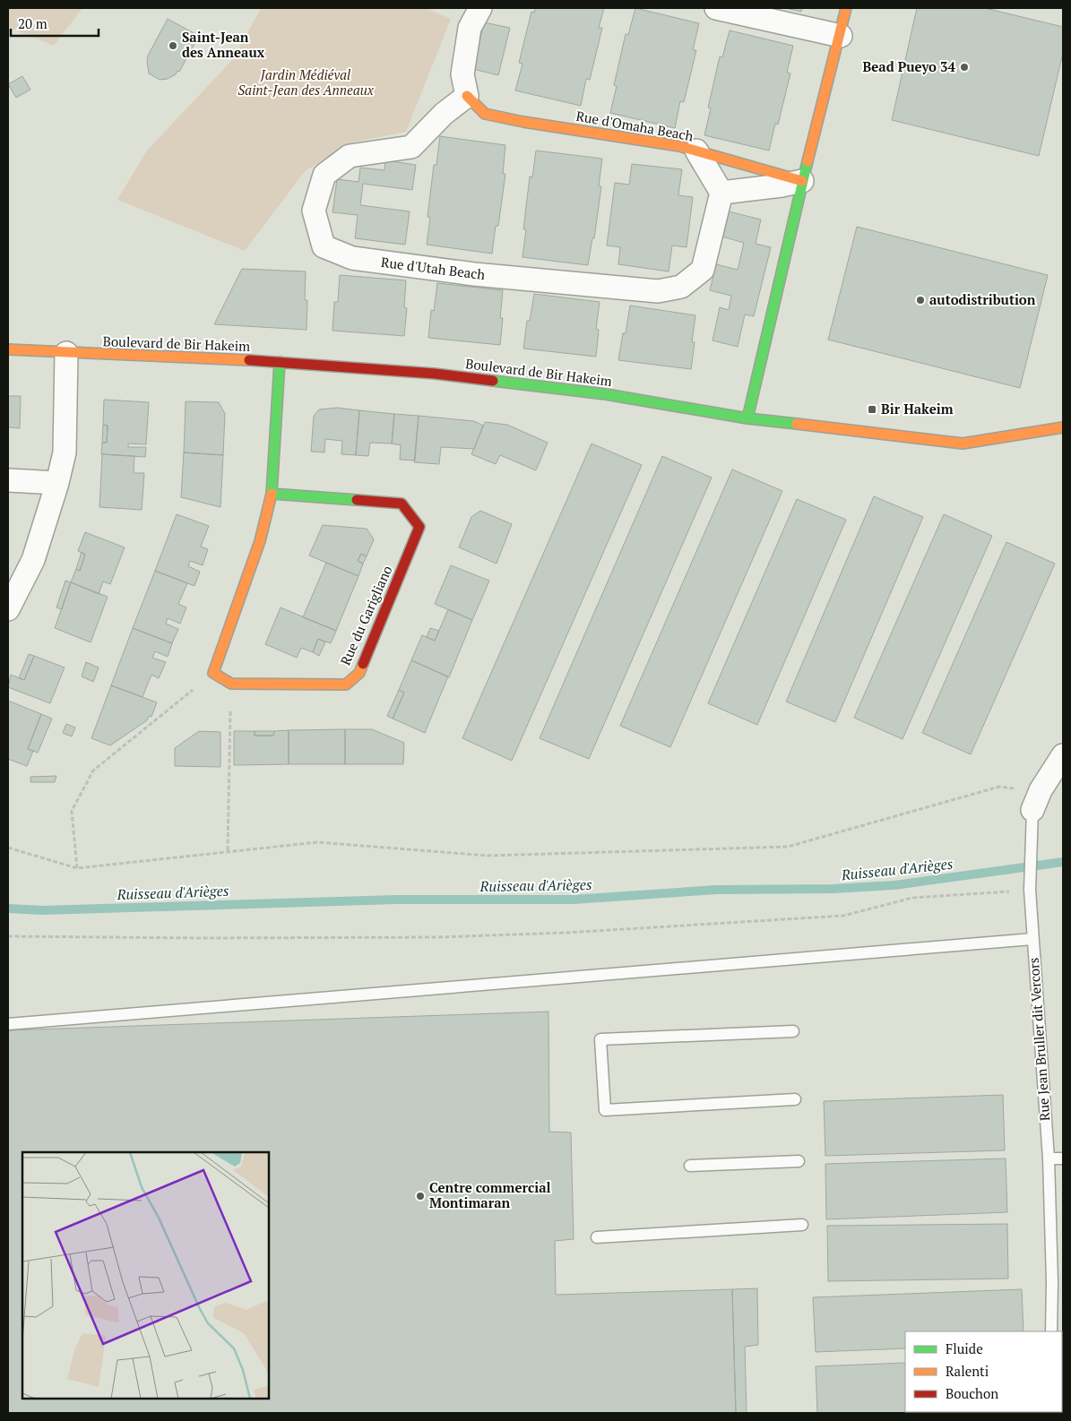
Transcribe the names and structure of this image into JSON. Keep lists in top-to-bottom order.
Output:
{
  "streets": {
    "street": [
      "Rue d'Omaha Beach",
      "Rue d'Utah Beach",
      "Boulevard de Bir Hakeim",
      "Rue du Garigliano"
    ],
    "lane": ["Rue Jean Bruller dit Vercors"]
  },
  "crossings": [
    ["Rue d'Omaha Beach", "Rue d'Utah Beach"]
  ],
  "water": ["Ruisseau d'Arièges"],
  "parks": ["Jardin Médiéval Saint-Jean des Anneaux"],
  "places": {
    "other": [
      "Saint-Jean des Anneaux",
      "Bead Pueyo 34",
      "autodistribution",
      "Centre commercial Montimaran"
    ],
    "transit": ["Bir Hakeim"]
  },
  "legend": ["Fluide", "Ralenti", "Bouchon"],
  "scale_bar": "20 m"
}
